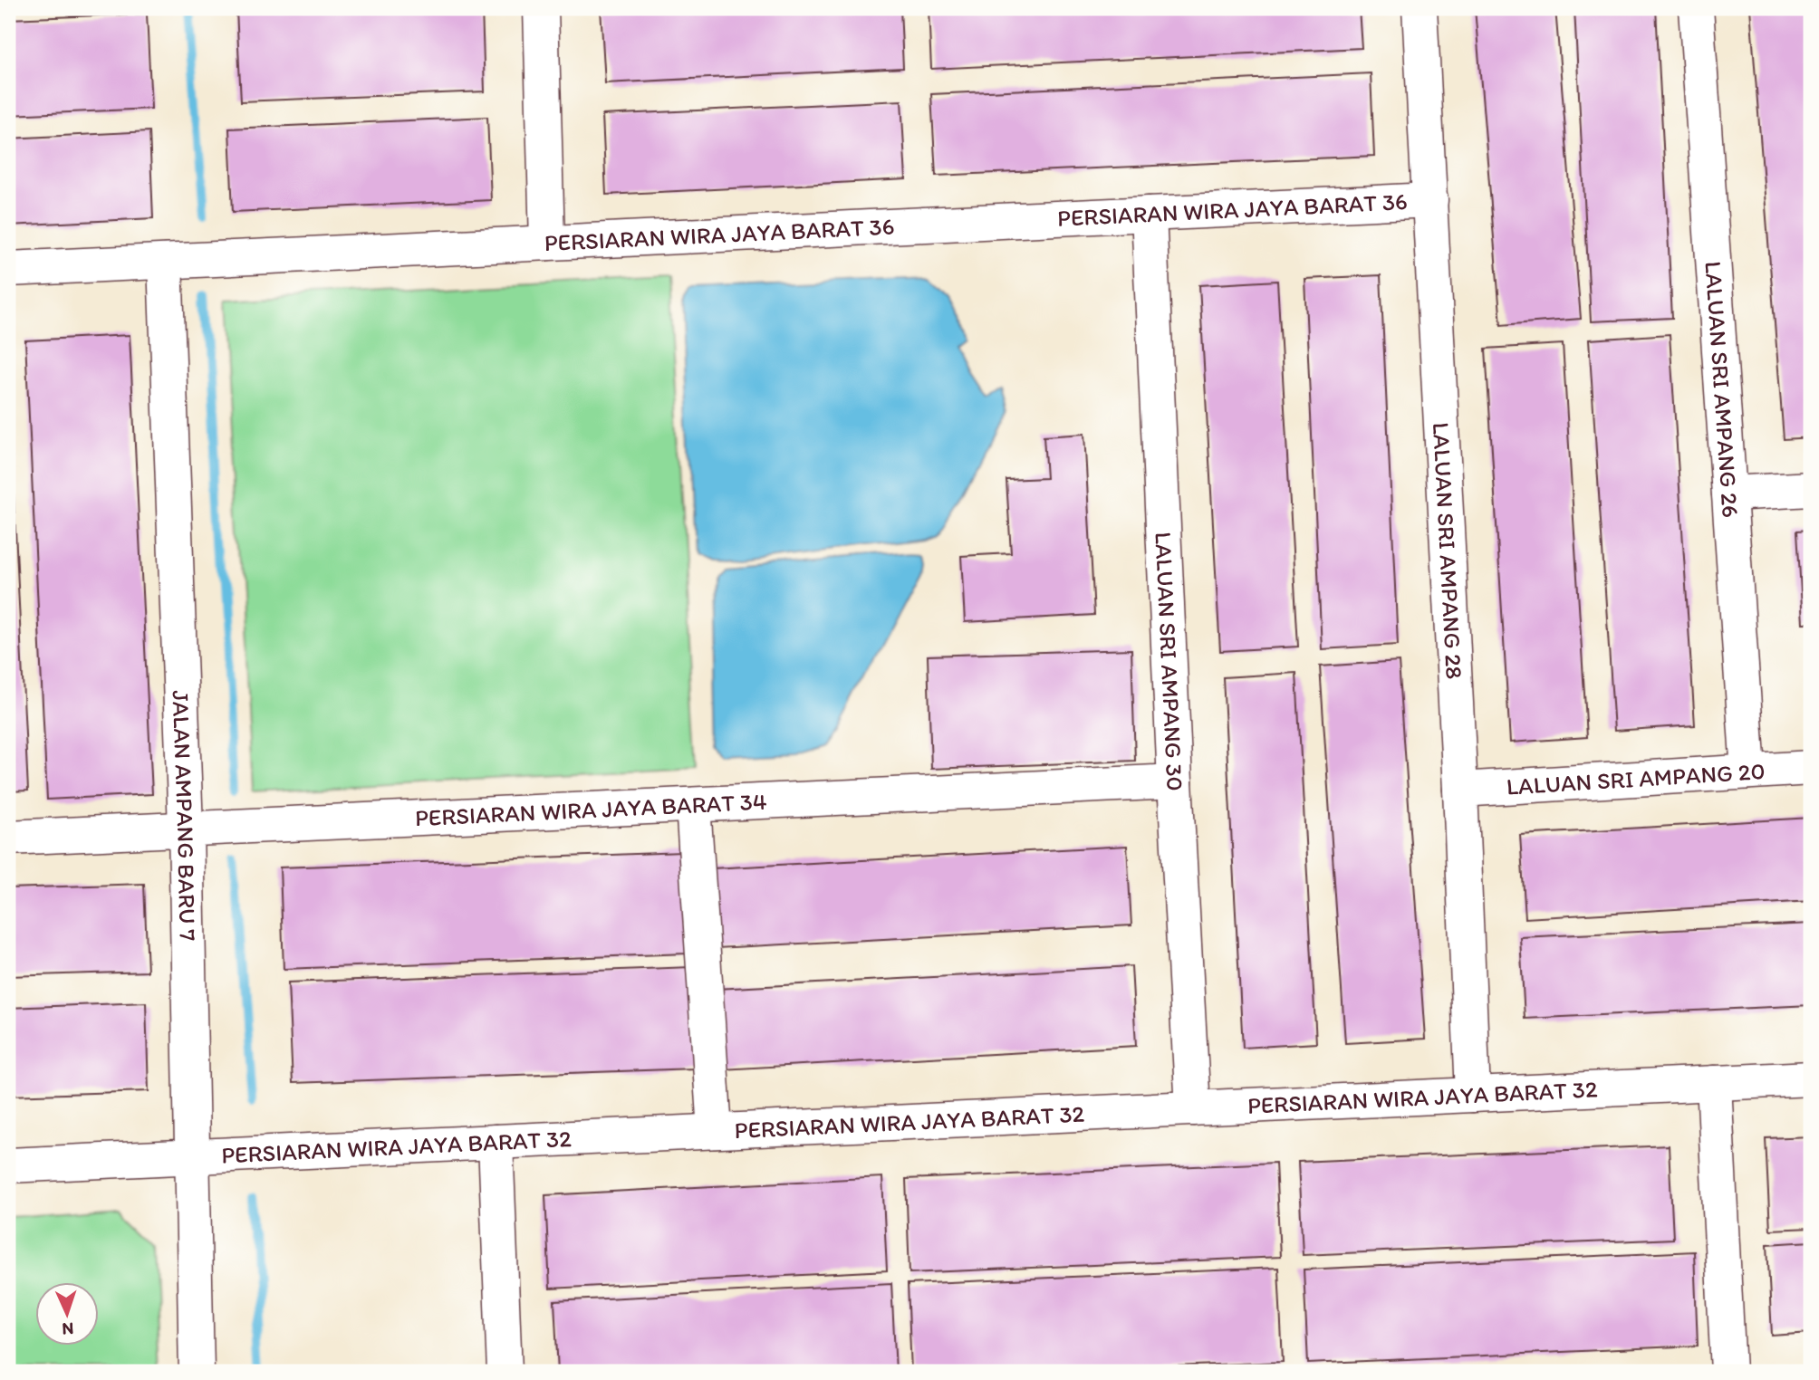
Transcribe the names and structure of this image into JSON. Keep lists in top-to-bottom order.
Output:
{
  "streets": {
    "street": [
      "PERSIARAN WIRA JAYA BARAT 36",
      "LALUAN SRI AMPANG 26",
      "LALUAN SRI AMPANG 28",
      "LALUAN SRI AMPANG 30",
      "LALUAN SRI AMPANG 20",
      "PERSIARAN WIRA JAYA BARAT 34",
      "JALAN AMPANG BARU 7",
      "PERSIARAN WIRA JAYA BARAT 32"
    ]
  },
  "crossings": [
    ["PERSIARAN WIRA JAYA BARAT 36", "LALUAN SRI AMPANG 28"],
    ["PERSIARAN WIRA JAYA BARAT 36", "LALUAN SRI AMPANG 30"],
    ["PERSIARAN WIRA JAYA BARAT 36", "JALAN AMPANG BARU 7"],
    ["LALUAN SRI AMPANG 26", "LALUAN SRI AMPANG 20"],
    ["LALUAN SRI AMPANG 28", "LALUAN SRI AMPANG 20"],
    ["LALUAN SRI AMPANG 28", "PERSIARAN WIRA JAYA BARAT 32"],
    ["LALUAN SRI AMPANG 30", "PERSIARAN WIRA JAYA BARAT 34"],
    ["LALUAN SRI AMPANG 30", "PERSIARAN WIRA JAYA BARAT 32"],
    ["PERSIARAN WIRA JAYA BARAT 34", "JALAN AMPANG BARU 7"],
    ["JALAN AMPANG BARU 7", "PERSIARAN WIRA JAYA BARAT 32"]
  ],
  "north": "bottom"
}
